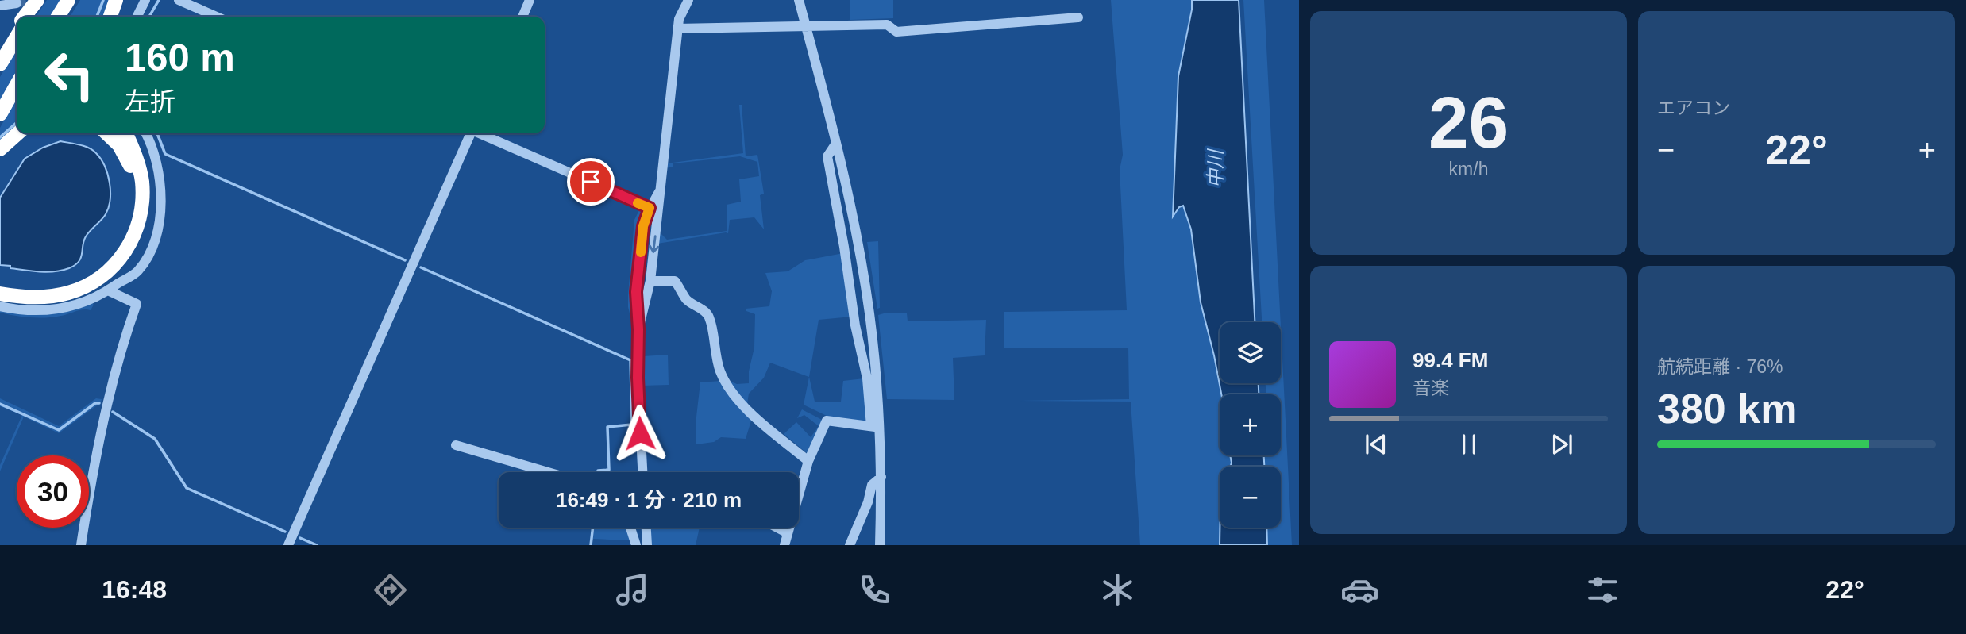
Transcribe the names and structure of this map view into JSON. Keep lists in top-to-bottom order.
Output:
{
  "water": ["中川"],
  "page": {
    "tile": [
      ["26", "km/h"],
      "エアコン",
      ["航続距離 · 76%", "380 km"]
    ],
    "turn": ["160 m", "左折"],
    "heat": ["−", "22°", "+"],
    "map_buttons": ["+", "−"],
    "song": ["99.4 FM", "音楽"],
    "limit": "30",
    "trip": "16:49 · 1 分 · 210 m",
    "tabs": ["16:48", "22°"]
  }
}
